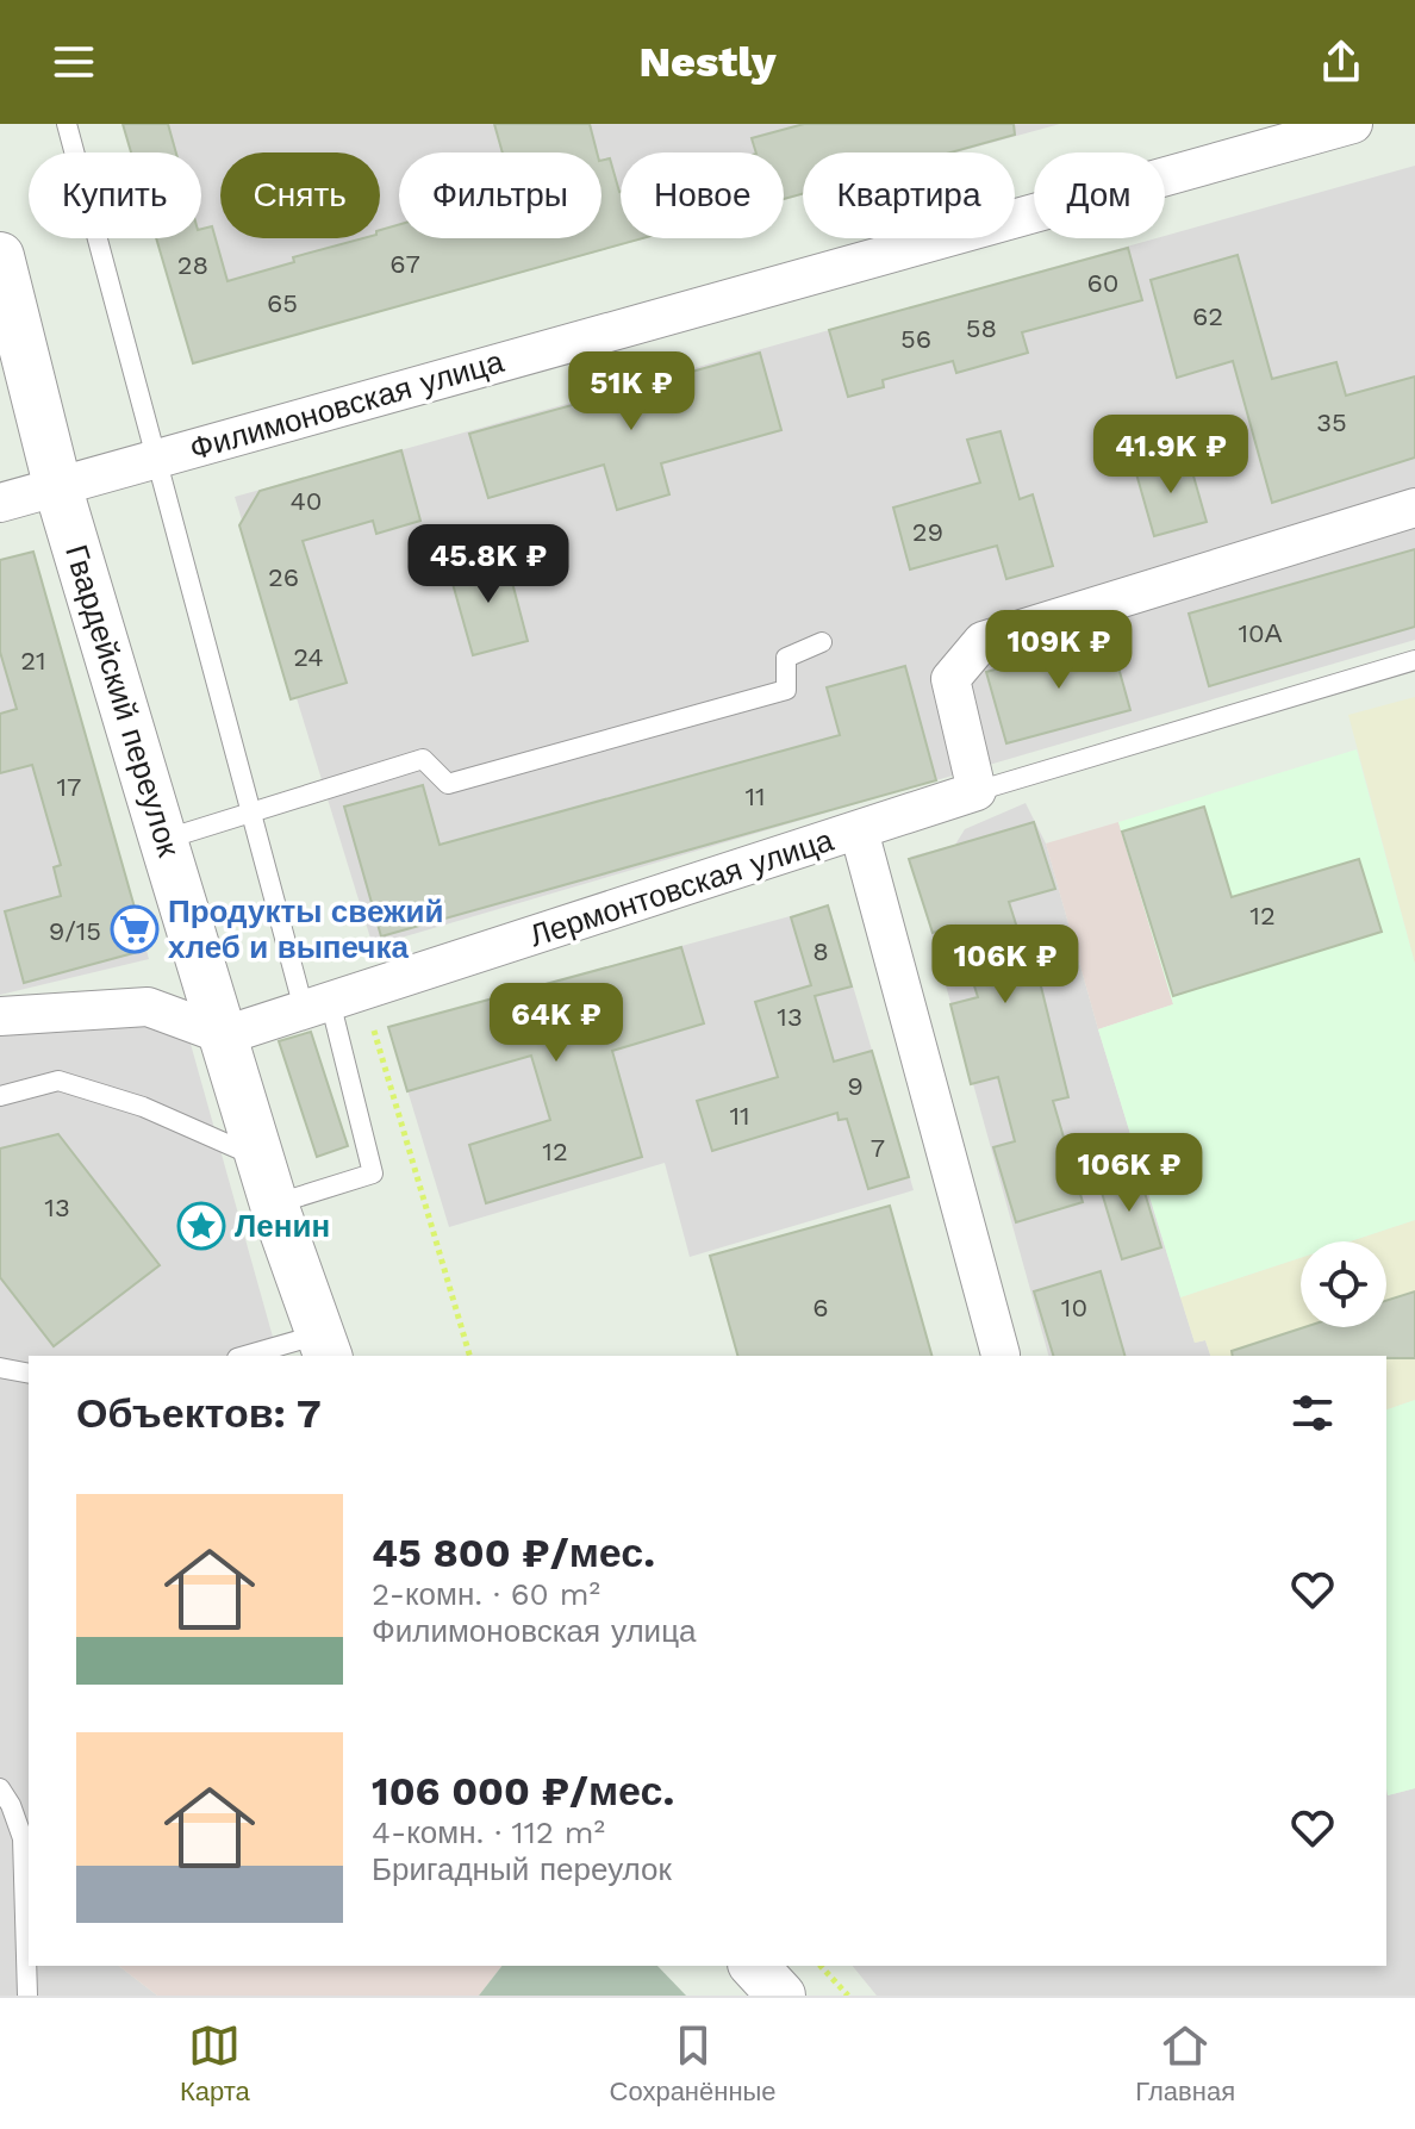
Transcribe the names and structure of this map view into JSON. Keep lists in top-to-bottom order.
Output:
{
  "streets": {
    "street": ["Филимоновская улица", "Гвардейский переулок", "Лермонтовская улица"]
  },
  "crossings": [
    ["Филимоновская улица", "Гвардейский переулок"],
    ["Гвардейский переулок", "Лермонтовская улица"]
  ],
  "places": {
    "supermarket": ["Продукты свежий хлеб и выпечка"],
    "place": ["Ленин"]
  },
  "house_numbers": [
    "67",
    "28",
    "60",
    "65",
    "62",
    "58",
    "56",
    "35",
    "40",
    "29",
    "26",
    "10А",
    "24",
    "21",
    "17",
    "11",
    "12",
    "9/15",
    "8",
    "13",
    "9",
    "11",
    "7",
    "12",
    "13",
    "6",
    "10"
  ],
  "page": {
    "header": "Nestly",
    "chip": [
      "Купить",
      "Снять",
      "Фильтры",
      "Новое",
      "Квартира",
      "Дом"
    ],
    "price": [
      "51K ₽",
      "41.9K ₽",
      "45.8K ₽",
      "109K ₽",
      "106K ₽",
      "64K ₽",
      "106K ₽"
    ],
    "heading": "Объектов: 7",
    "list": [
      {
        "name": "45 800 ₽/мес.",
        "note": "2-комн. · 60 m² · Филимоновская улица"
      },
      {
        "name": "106 000 ₽/мес.",
        "note": "4-комн. · 112 m² · Бригадный переулок"
      }
    ],
    "tabs": ["Карта", "Сохранённые", "Главная"]
  }
}
